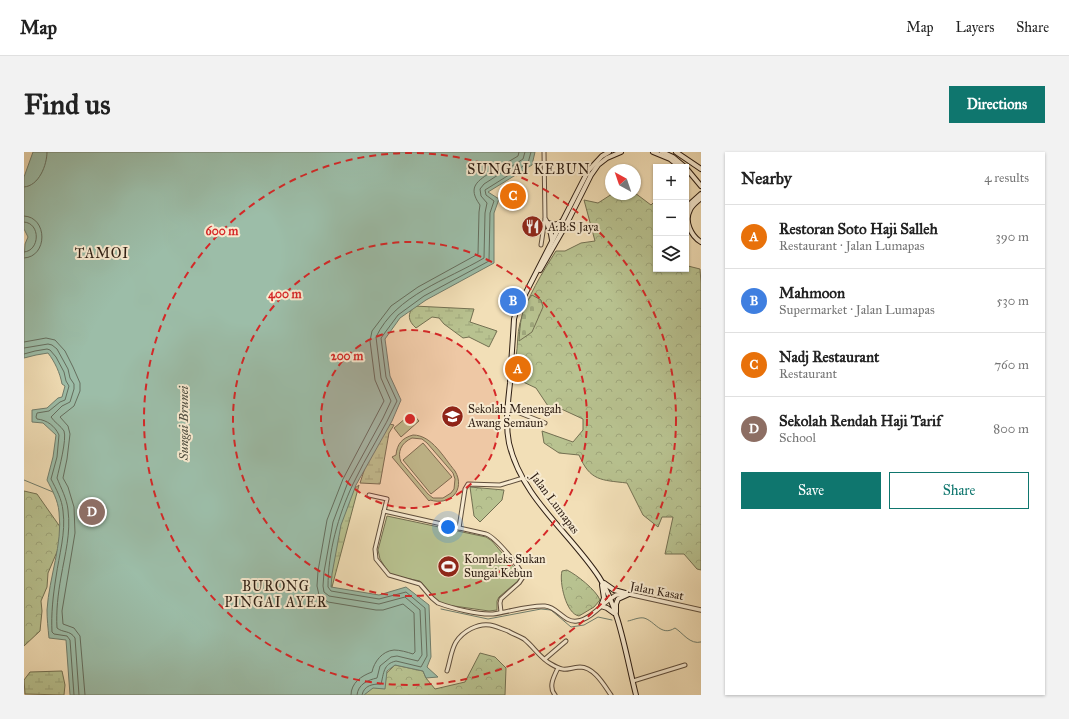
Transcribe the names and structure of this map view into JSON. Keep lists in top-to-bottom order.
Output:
{
  "streets": {
    "main road": ["Jalan Lumapas"],
    "street": ["Jalan Kasat"]
  },
  "crossings": [
    ["Jalan Lumapas", "Jalan Kasat"]
  ],
  "districts": ["SUNGAI KEBUN", "TAMOI", "BURONG PINGAI AYER"],
  "water": ["Sungai Brunei"],
  "places": {
    "restaurant": ["A.B.S Jaya"],
    "school or university": ["Sekolah Menengah Awang Semaun"],
    "sports": ["Kompleks Sukan Sungai Kebun"]
  },
  "north": "top left",
  "page": {
    "header": "Map",
    "nav": ["Map", "Layers", "Share"],
    "buttons": [
      "Directions",
      ["Save", "Share"]
    ],
    "title": "Find us",
    "heading": ["Nearby", "4 results"],
    "map_buttons": ["+", "−"],
    "pins": [
      "C",
      "B",
      "A",
      "D"
    ],
    "list": [
      {
        "mark": "A",
        "name": "Restoran Soto Haji Salleh",
        "note": "Restaurant · Jalan Lumapas",
        "value": "390 m"
      },
      {
        "mark": "B",
        "name": "Mahmoon",
        "note": "Supermarket · Jalan Lumapas",
        "value": "530 m"
      },
      {
        "mark": "C",
        "name": "Nadj Restaurant",
        "note": "Restaurant",
        "value": "760 m"
      },
      {
        "mark": "D",
        "name": "Sekolah Rendah Haji Tarif",
        "note": "School",
        "value": "800 m"
      }
    ]
  },
  "rings": ["600 m", "400 m", "200 m"]
}
